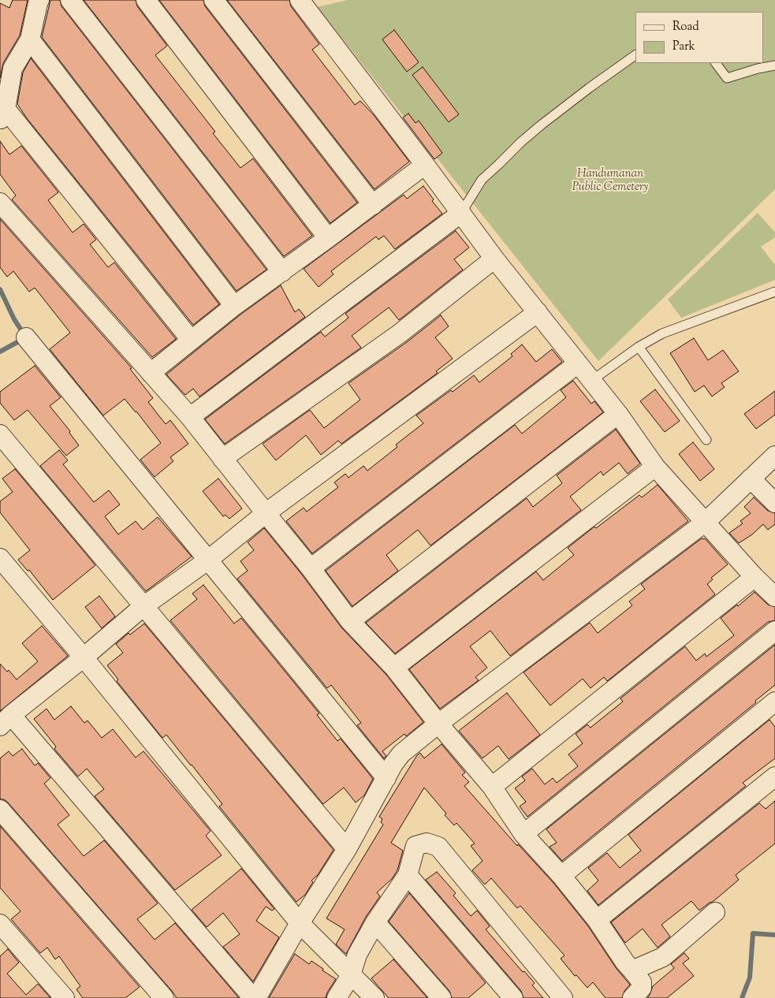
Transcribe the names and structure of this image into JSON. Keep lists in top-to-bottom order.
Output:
{
  "parks": ["Handumanan Public Cemetery"],
  "legend": ["Road", "Park"]
}
